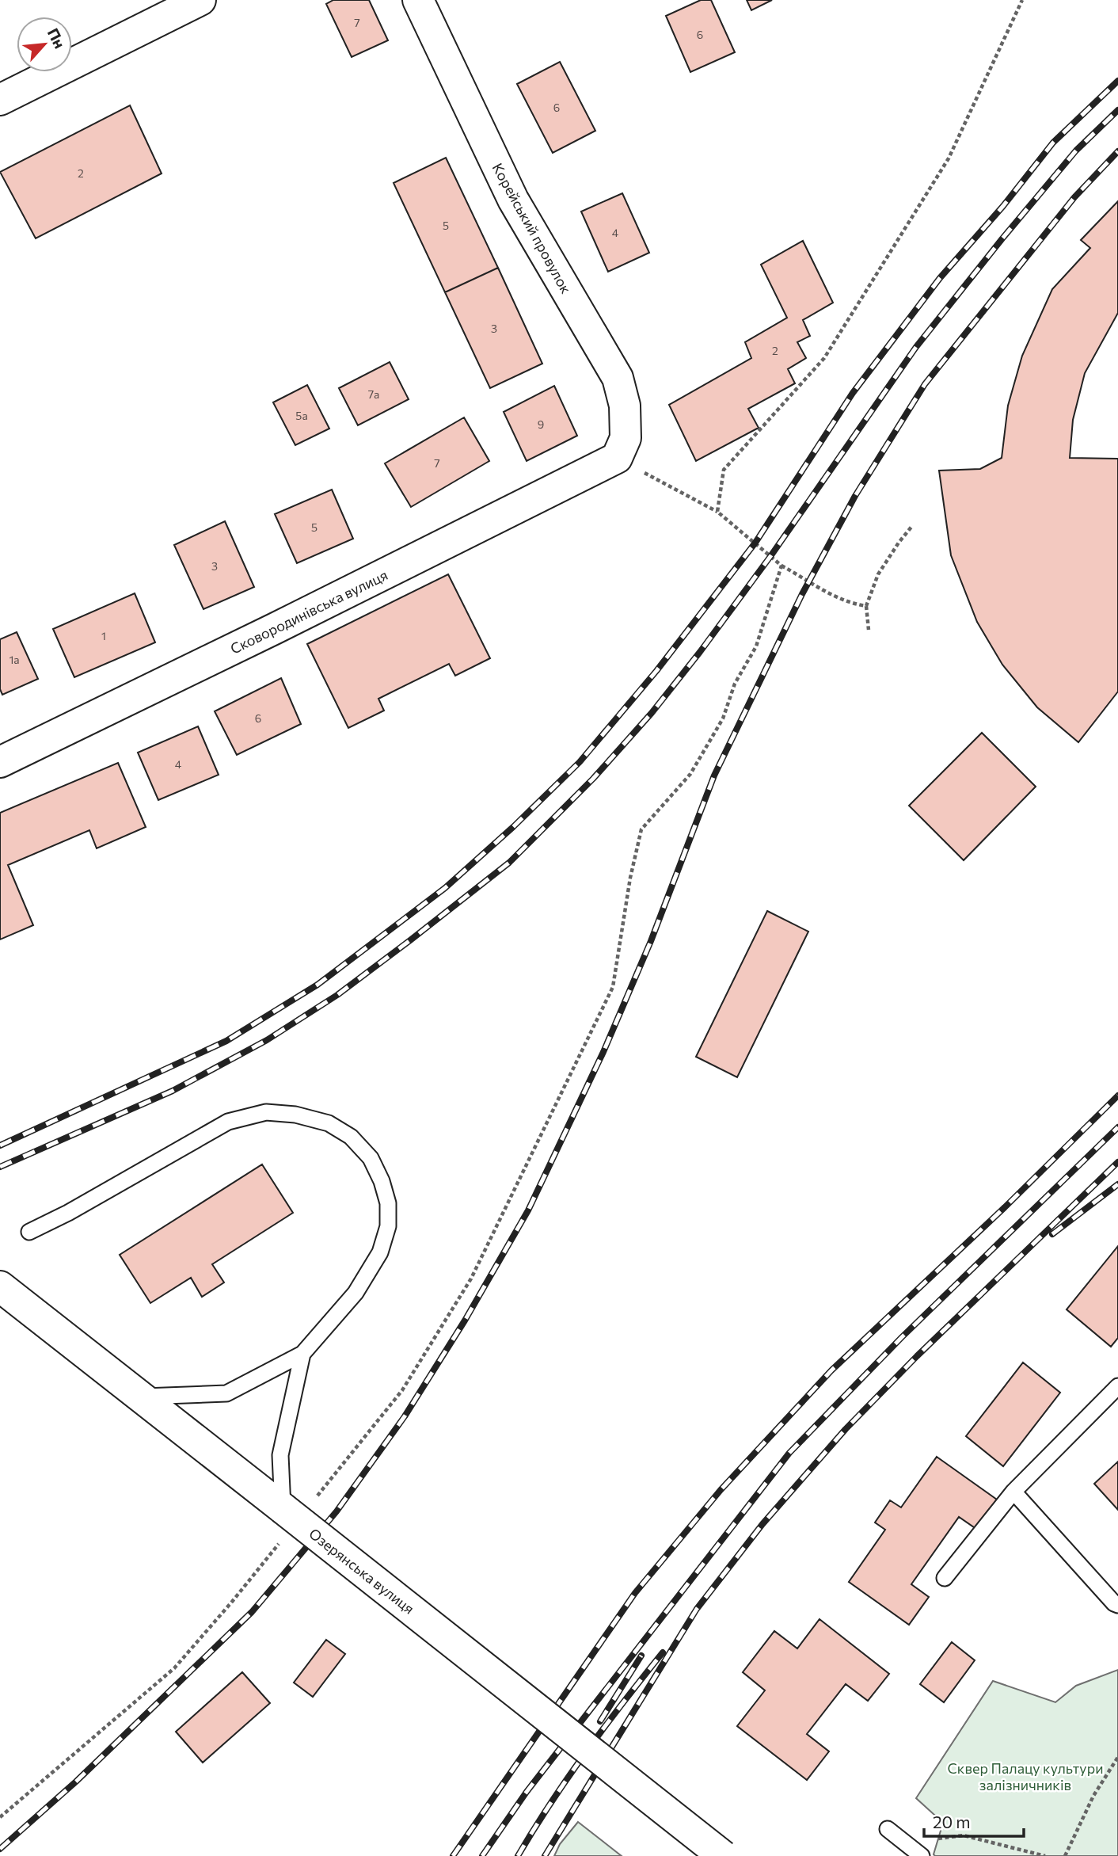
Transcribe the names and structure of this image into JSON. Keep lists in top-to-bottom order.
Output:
{
  "streets": {
    "street": ["Корейський провулок", "Сковородинівська вулиця", "Озерянська вулиця"]
  },
  "crossings": [
    ["Корейський провулок", "Сковородинівська вулиця"]
  ],
  "parks": ["Сквер Палацу культури залізничників"],
  "house_numbers": [
    "7",
    "6",
    "6",
    "2",
    "5",
    "4",
    "3",
    "2",
    "7а",
    "5а",
    "9",
    "7",
    "5",
    "3",
    "1",
    "1а",
    "6",
    "4"
  ],
  "scale_bar": "20 m",
  "north": "top right"
}
